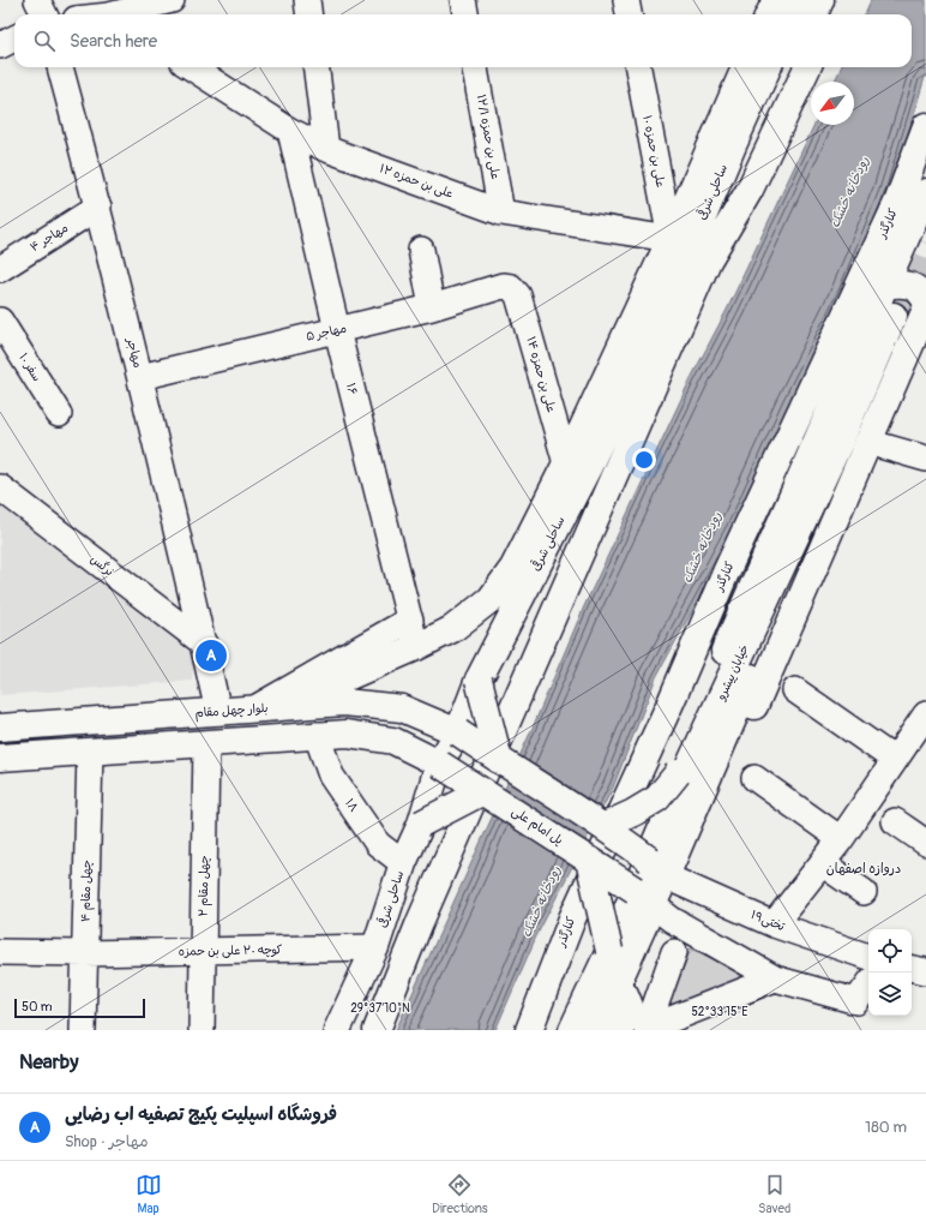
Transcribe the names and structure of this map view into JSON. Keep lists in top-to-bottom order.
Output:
{
  "streets": {
    "main road": [
      "ساحلی شرقی",
      "کنارگذر",
      "خیابان پیشرو",
      "بلوار چهل مقام",
      "پل امام علی"
    ],
    "street": [
      "۱۲/۱ علی بن حمزه",
      "۱۰ علی بن حمزه",
      "۱۲ علی بن حمزه",
      "۴ مهاجر",
      "۵ مهاجر",
      "مهاجر",
      "۱۰ سفر",
      "۱۴ علی بن حمزه",
      "۱۶",
      "نرگس",
      "۱۸",
      "چهل مقام ۲",
      "چهل مقام ۴",
      "تختی۱۹",
      "کوچه ۲۰ علی بن حمزه"
    ]
  },
  "crossings": [
    ["۱۲/۱ علی بن حمزه", "۱۲ علی بن حمزه"],
    ["۱۰ علی بن حمزه", "۱۲ علی بن حمزه"],
    ["۱۰ علی بن حمزه", "ساحلی شرقی"],
    ["۱۲ علی بن حمزه", "ساحلی شرقی"],
    ["۱۲ علی بن حمزه", "۱۶"],
    ["ساحلی شرقی", "۱۴ علی بن حمزه"],
    ["ساحلی شرقی", "۱۶"],
    ["ساحلی شرقی", "بلوار چهل مقام"],
    ["ساحلی شرقی", "۱۸"],
    ["ساحلی شرقی", "پل امام علی"],
    ["ساحلی شرقی", "کوچه ۲۰ علی بن حمزه"],
    ["۴ مهاجر", "مهاجر"],
    ["۵ مهاجر", "مهاجر"],
    ["۵ مهاجر", "۱۴ علی بن حمزه"],
    ["۵ مهاجر", "۱۶"],
    ["مهاجر", "نرگس"],
    ["مهاجر", "بلوار چهل مقام"],
    ["خیابان پیشرو", "پل امام علی"],
    ["خیابان پیشرو", "تختی۱۹"],
    ["چهل مقام ۲", "کوچه ۲۰ علی بن حمزه"],
    ["چهل مقام ۴", "کوچه ۲۰ علی بن حمزه"]
  ],
  "districts": ["دروازه اصفهان"],
  "water": ["رودخانه خشک"],
  "scale_bar": "50 m",
  "north": "bottom left",
  "page": {
    "search": "Search here",
    "pins": "A",
    "scale": "50 m",
    "heading": "Nearby",
    "list": [
      {
        "mark": "A",
        "name": "فروشگاه اسپلیت پکیج تصفیه اب رضایی",
        "note": "Shop · مهاجر",
        "value": "180 m"
      }
    ],
    "nav": ["Map", "Directions", "Saved"]
  },
  "coordinates": ["29°37'10\"N", "52°33'15\"E"]
}
